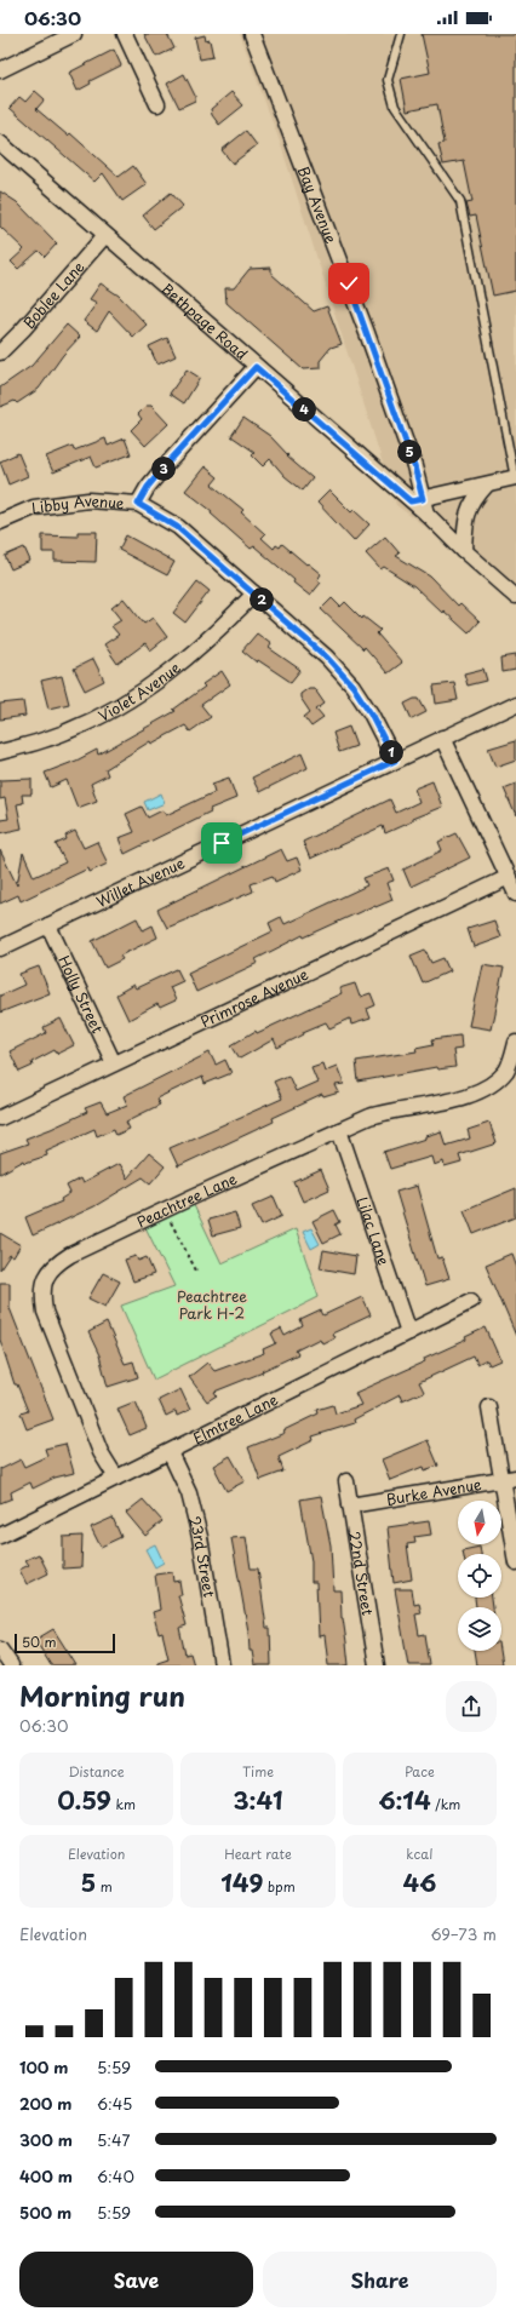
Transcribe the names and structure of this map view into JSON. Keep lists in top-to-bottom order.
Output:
{
  "streets": {
    "street": [
      "Bay Avenue",
      "Boblee Lane",
      "Bethpage Road",
      "Libby Avenue",
      "Violet Avenue",
      "Willet Avenue",
      "Holly Street",
      "Primrose Avenue",
      "Peachtree Lane",
      "Lilac Lane",
      "Elmtree Lane",
      "Burke Avenue",
      "23rd Street",
      "22nd Street"
    ]
  },
  "crossings": [
    ["Bay Avenue", "Bethpage Road"],
    ["Boblee Lane", "Bethpage Road"],
    ["Libby Avenue", "Violet Avenue"],
    ["Libby Avenue", "Willet Avenue"],
    ["Willet Avenue", "Holly Street"],
    ["Holly Street", "Primrose Avenue"],
    ["Peachtree Lane", "Lilac Lane"],
    ["Peachtree Lane", "Elmtree Lane"],
    ["Lilac Lane", "Elmtree Lane"],
    ["Elmtree Lane", "23rd Street"],
    ["Burke Avenue", "22nd Street"]
  ],
  "parks": ["Peachtree Park H-2"],
  "scale_bar": "50 m",
  "north": "bottom",
  "page": {
    "status": "06:30",
    "pins": [
      "4",
      "5",
      "3",
      "2",
      "1"
    ],
    "scale": "50 m",
    "heading": ["Morning run", "06:30"],
    "stats": [
      ["Distance", "0.59 km"],
      ["Time", "3:41"],
      ["Pace", "6:14 /km"],
      ["Elevation", "5 m"],
      ["Heart rate", "149 bpm"],
      ["kcal", "46"]
    ],
    "chart": ["Elevation", "69–73 m"],
    "list": [
      {
        "name": "100 m",
        "note": "5:59"
      },
      {
        "name": "200 m",
        "note": "6:45"
      },
      {
        "name": "300 m",
        "note": "5:47"
      },
      {
        "name": "400 m",
        "note": "6:40"
      },
      {
        "name": "500 m",
        "note": "5:59"
      }
    ],
    "buttons": ["Save", "Share"]
  }
}
